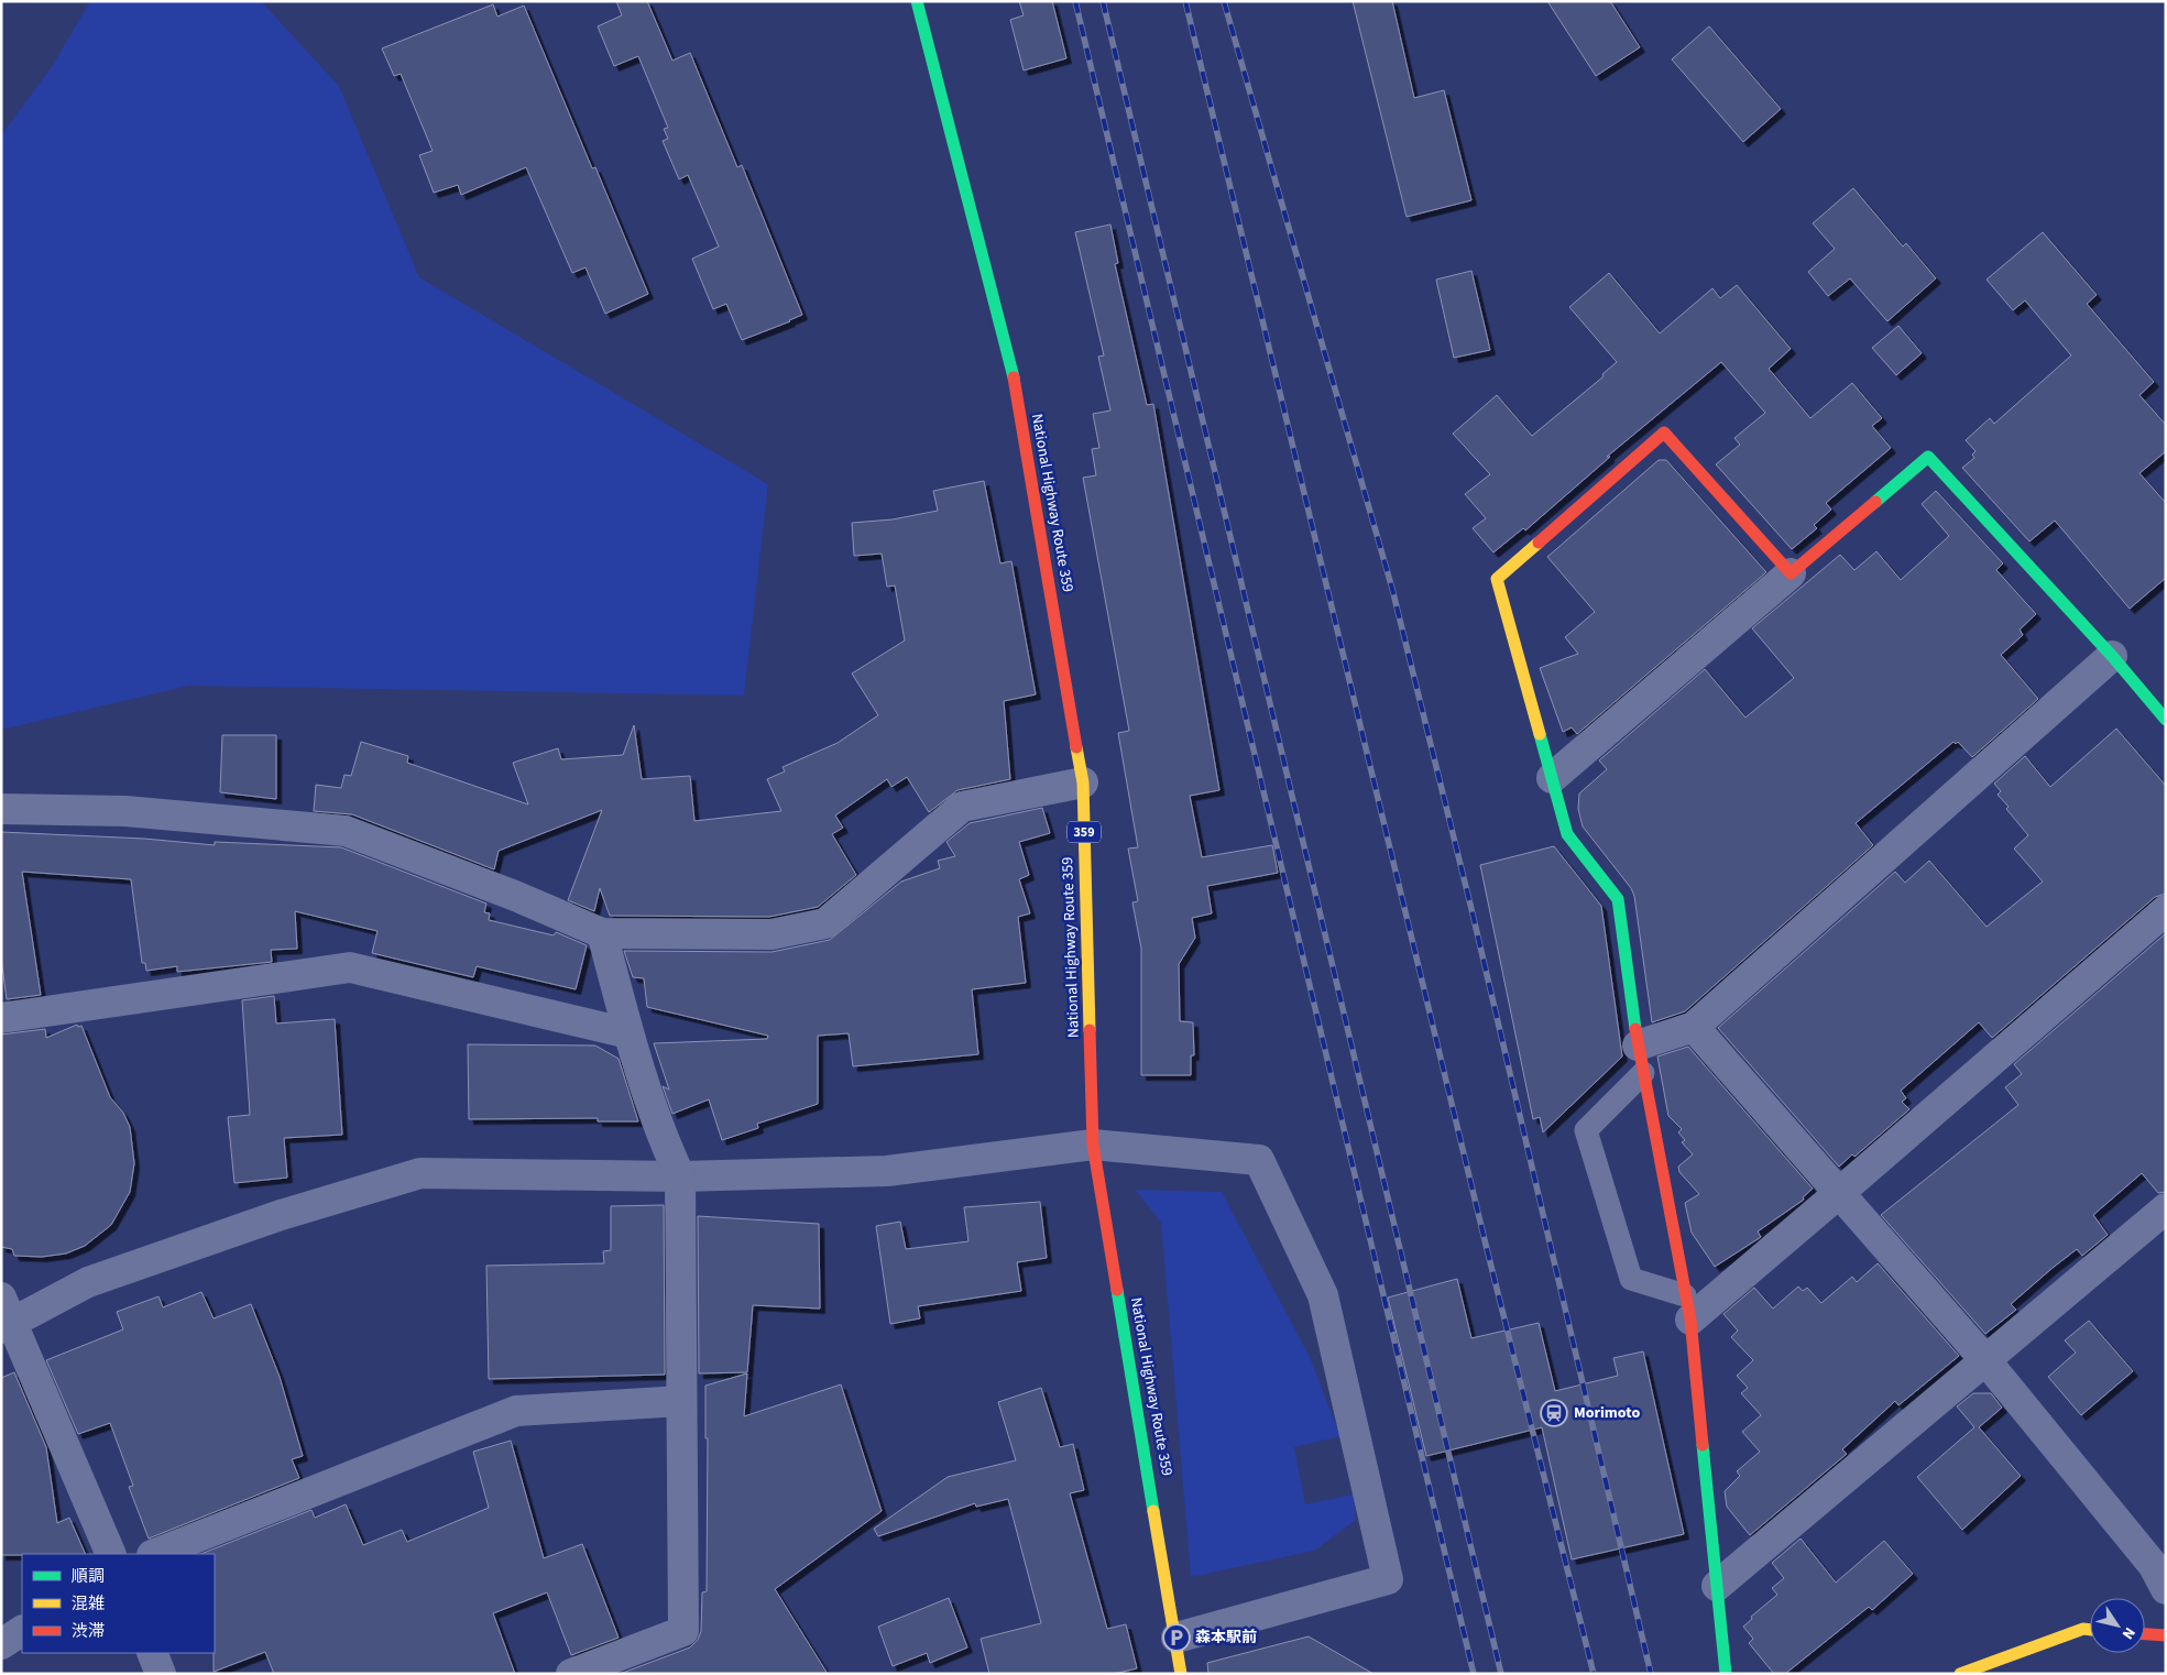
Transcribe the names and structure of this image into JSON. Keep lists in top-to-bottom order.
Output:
{
  "streets": {
    "main road": ["National Highway Route 359", "359"]
  },
  "places": {
    "station": ["Morimoto"],
    "parking": ["森本駅前"]
  },
  "legend": ["順調", "混雑", "渋滞"],
  "north": "bottom right"
}
